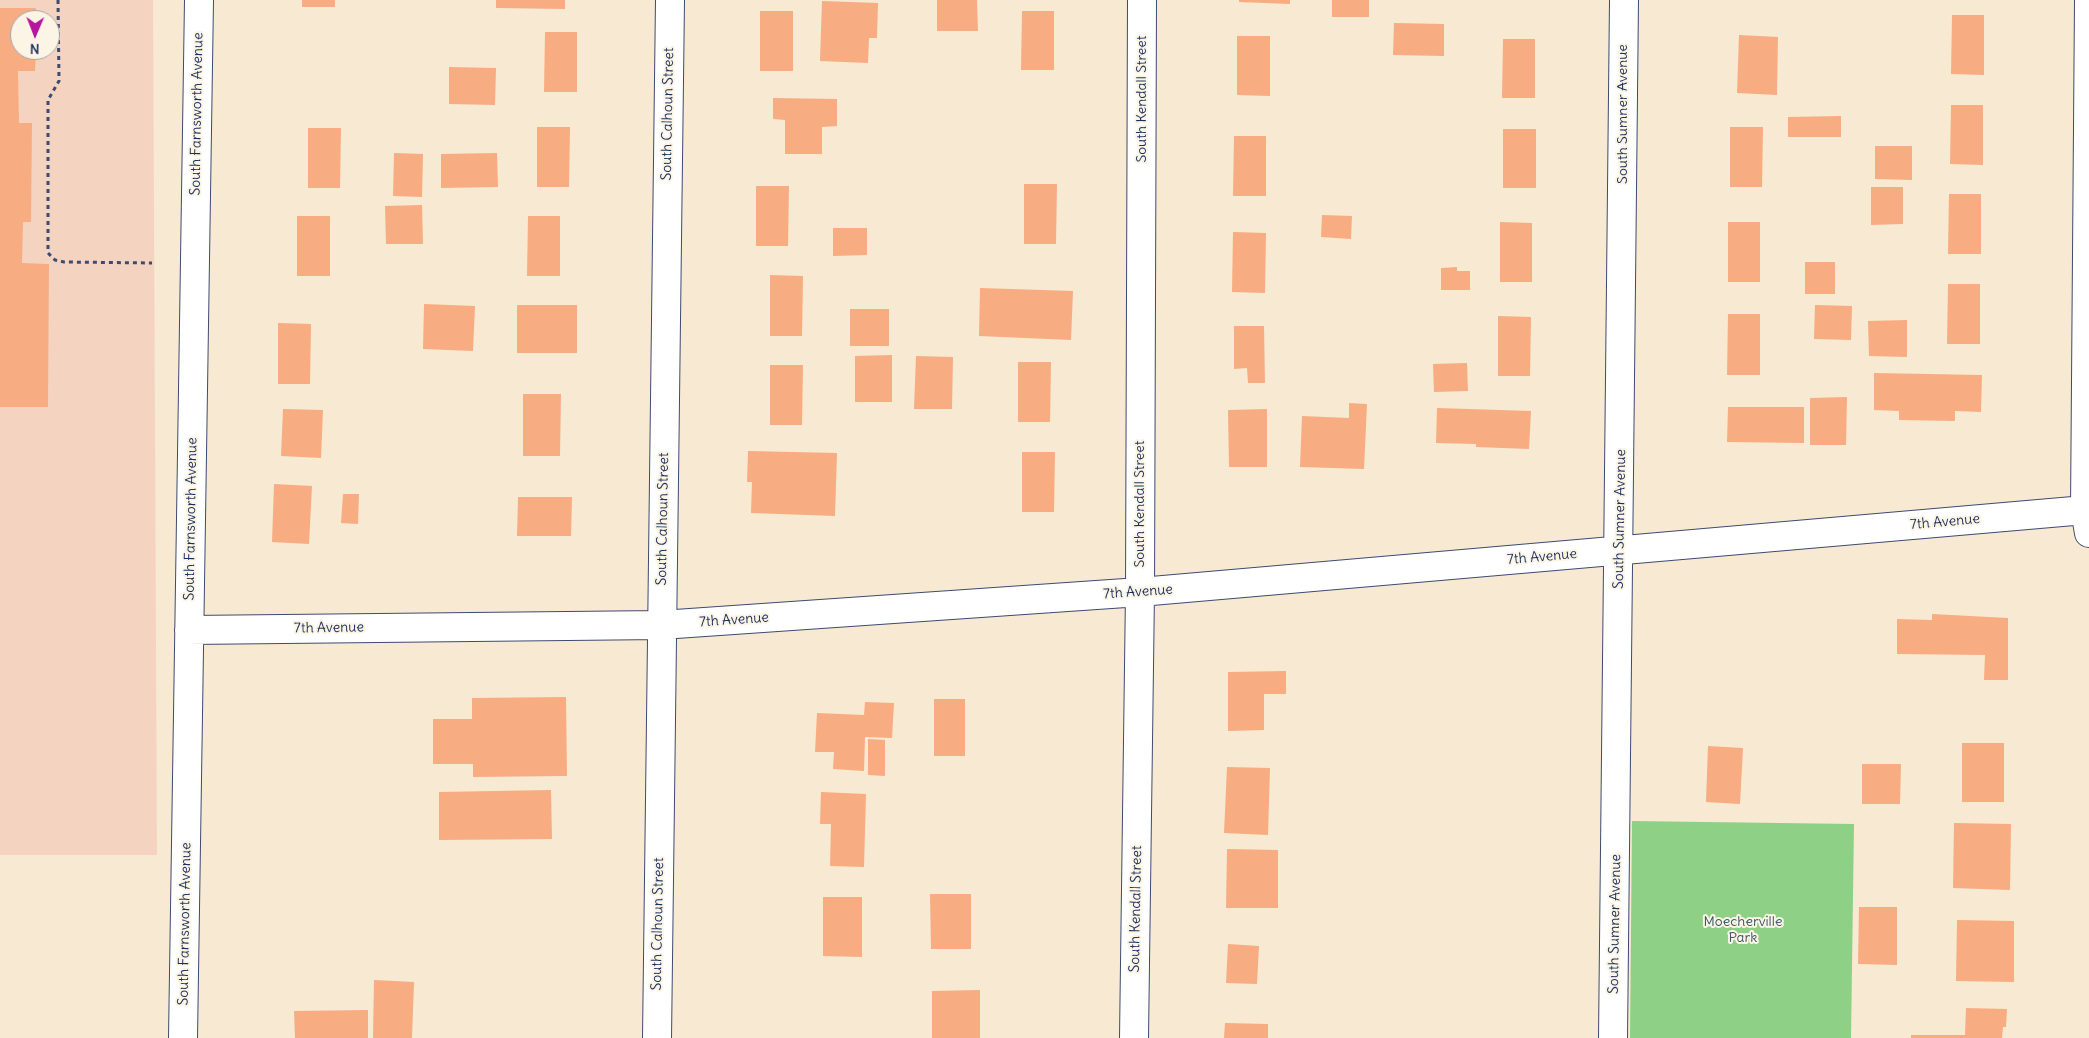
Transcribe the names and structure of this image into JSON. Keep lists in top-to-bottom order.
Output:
{
  "streets": {
    "street": [
      "South Kendall Street",
      "South Farnsworth Avenue",
      "South Calhoun Street",
      "South Sumner Avenue",
      "7th Avenue"
    ]
  },
  "crossings": [
    ["South Kendall Street", "7th Avenue"],
    ["South Farnsworth Avenue", "7th Avenue"],
    ["South Calhoun Street", "7th Avenue"],
    ["South Sumner Avenue", "7th Avenue"]
  ],
  "parks": ["Moecherville Park"],
  "north": "bottom"
}
